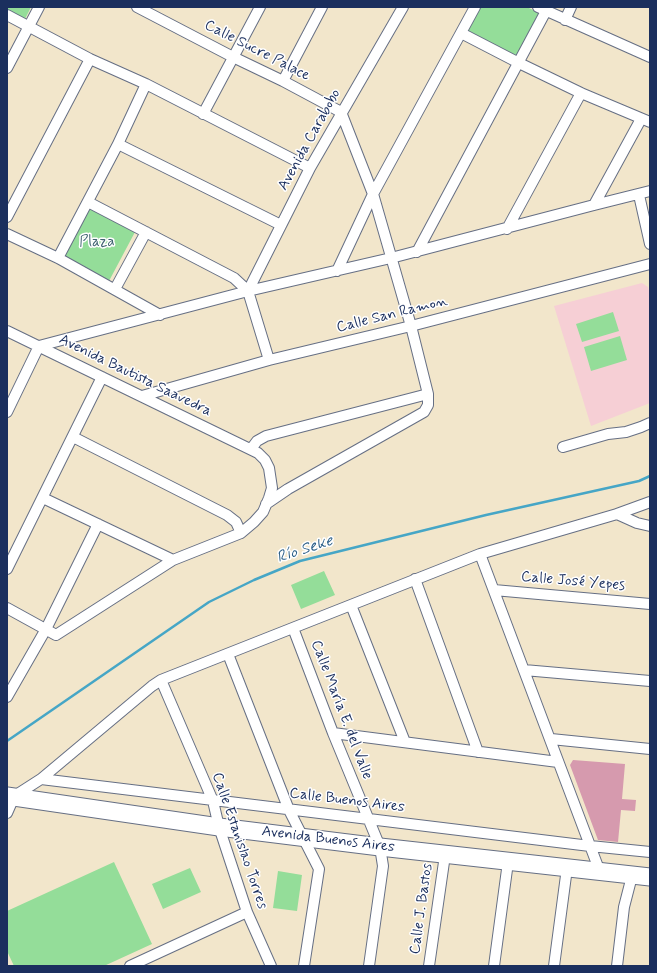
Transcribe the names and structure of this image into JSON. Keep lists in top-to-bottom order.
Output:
{
  "streets": {
    "highway": ["Avenida Buenos Aires"],
    "street": [
      "Calle Sucre Palace",
      "Avenida Carabobo",
      "Calle San Ramon",
      "Avenida Bautista Saavedra",
      "Calle José Yepes",
      "Calle María E. del Valle",
      "Calle Buenos Aires",
      "Calle Estanislao Torres",
      "Calle J. Bastos"
    ]
  },
  "crossings": [
    ["Calle Sucre Palace", "Avenida Carabobo"],
    ["Calle San Ramon", "Avenida Bautista Saavedra"],
    ["Calle María E. del Valle", "Calle Buenos Aires"],
    ["Calle María E. del Valle", "Avenida Buenos Aires"],
    ["Calle Buenos Aires", "Calle Estanislao Torres"],
    ["Avenida Buenos Aires", "Calle Estanislao Torres"],
    ["Avenida Buenos Aires", "Calle J. Bastos"]
  ],
  "water": ["Río Seke"],
  "parks": ["Plaza"]
}
